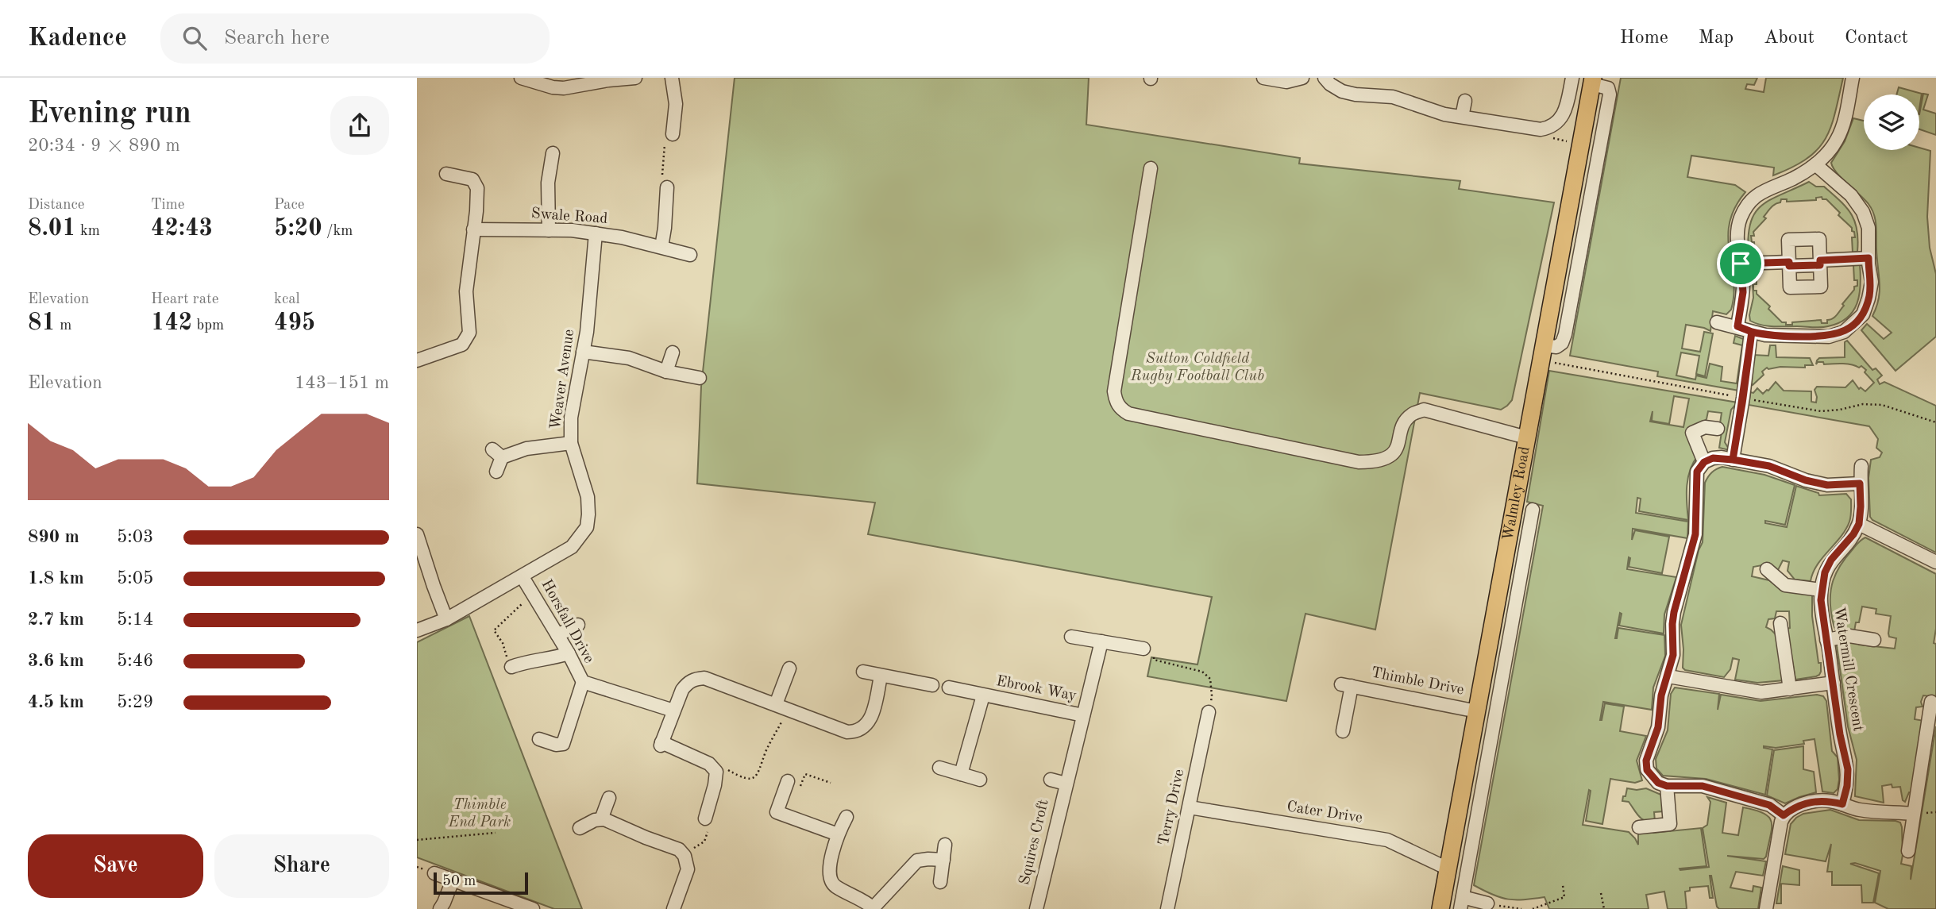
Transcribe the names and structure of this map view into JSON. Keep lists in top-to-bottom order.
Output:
{
  "streets": {
    "main road": ["Walmley Road"],
    "street": [
      "Swale Road",
      "Weaver Avenue",
      "Horsfall Drive",
      "Watermill Crescent",
      "Thimble Drive",
      "Ebrook Way",
      "Terry Drive",
      "Cater Drive",
      "Squires Croft"
    ]
  },
  "crossings": [
    ["Swale Road", "Weaver Avenue"],
    ["Weaver Avenue", "Horsfall Drive"],
    ["Walmley Road", "Thimble Drive"],
    ["Walmley Road", "Cater Drive"],
    ["Ebrook Way", "Squires Croft"],
    ["Terry Drive", "Cater Drive"]
  ],
  "parks": ["Sutton Coldfield Rugby Football Club", "Thimble End Park"],
  "scale_bar": "50 m",
  "page": {
    "header": "Kadence",
    "search": "Search here",
    "nav": [
      "Home",
      "Map",
      "About",
      "Contact"
    ],
    "heading": ["Evening run", "20:34 · 9 × 890 m"],
    "stats": [
      ["Distance", "8.01 km"],
      ["Time", "42:43"],
      ["Pace", "5:20 /km"],
      ["Elevation", "81 m"],
      ["Heart rate", "142 bpm"],
      ["kcal", "495"]
    ],
    "chart": ["Elevation", "143–151 m"],
    "list": [
      {
        "name": "890 m",
        "note": "5:03"
      },
      {
        "name": "1.8 km",
        "note": "5:05"
      },
      {
        "name": "2.7 km",
        "note": "5:14"
      },
      {
        "name": "3.6 km",
        "note": "5:46"
      },
      {
        "name": "4.5 km",
        "note": "5:29"
      }
    ],
    "buttons": ["Save", "Share"],
    "scale": "50 m"
  }
}
